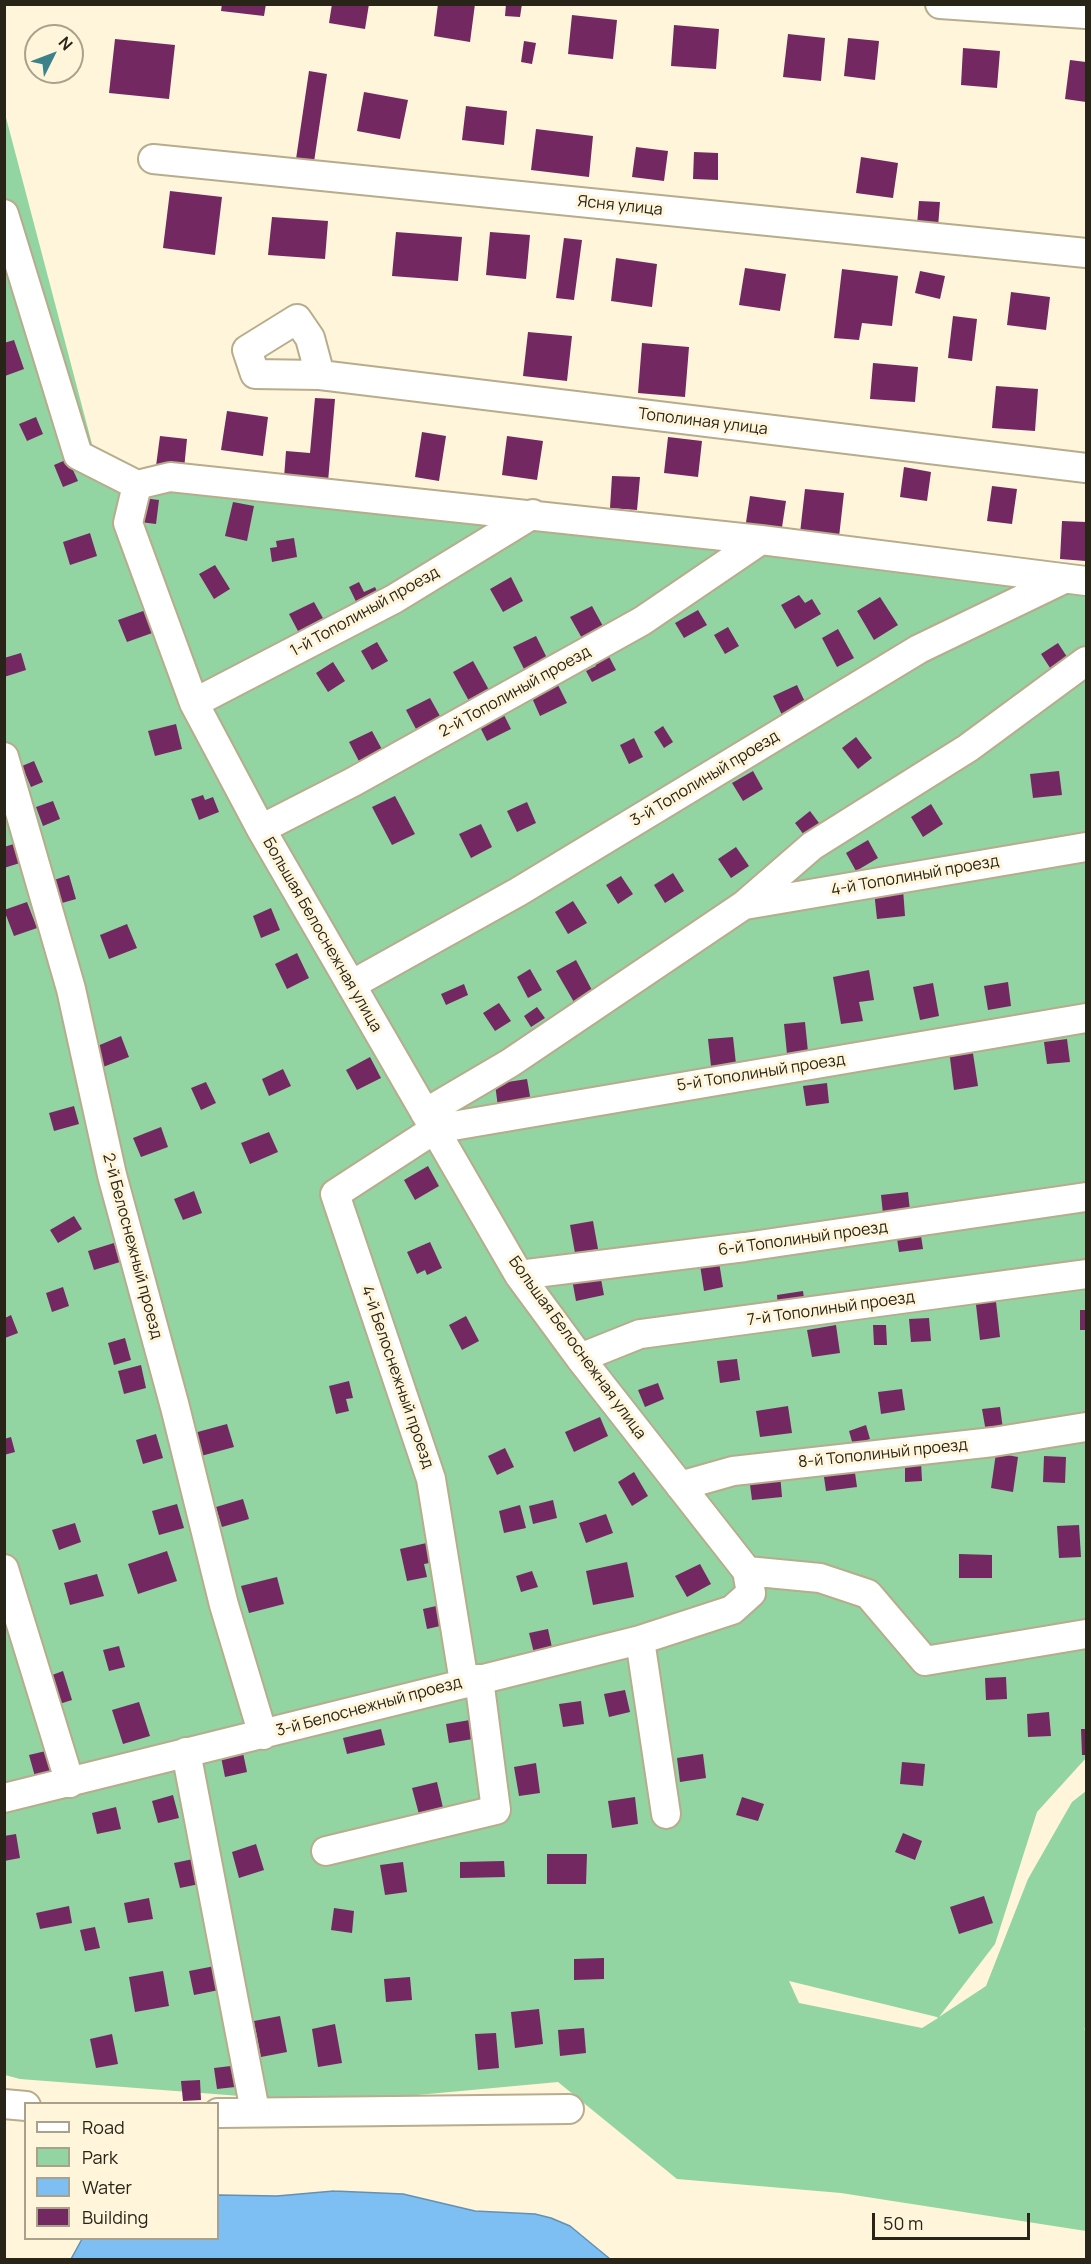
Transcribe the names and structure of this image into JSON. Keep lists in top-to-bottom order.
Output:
{
  "streets": {
    "street": [
      "Ясня улица",
      "Тополиная улица",
      "1-й Тополиный проезд",
      "2-й Тополиный проезд",
      "3-й Тополиный проезд",
      "4-й Тополиный проезд",
      "Большая Белоснежная улица",
      "5-й Тополиный проезд",
      "6-й Тополиный проезд",
      "2-й Белоснежный проезд",
      "7-й Тополиный проезд",
      "4-й Белоснежный проезд",
      "8-й Тополиный проезд",
      "3-й Белоснежный проезд"
    ]
  },
  "crossings": [
    ["1-й Тополиный проезд", "Большая Белоснежная улица"],
    ["2-й Тополиный проезд", "Большая Белоснежная улица"],
    ["3-й Тополиный проезд", "Большая Белоснежная улица"],
    ["Большая Белоснежная улица", "5-й Тополиный проезд"],
    ["Большая Белоснежная улица", "6-й Тополиный проезд"],
    ["Большая Белоснежная улица", "7-й Тополиный проезд"],
    ["Большая Белоснежная улица", "4-й Белоснежный проезд"],
    ["Большая Белоснежная улица", "8-й Тополиный проезд"],
    ["Большая Белоснежная улица", "3-й Белоснежный проезд"],
    ["5-й Тополиный проезд", "4-й Белоснежный проезд"],
    ["2-й Белоснежный проезд", "3-й Белоснежный проезд"],
    ["4-й Белоснежный проезд", "3-й Белоснежный проезд"]
  ],
  "legend": [
    "Road",
    "Park",
    "Water",
    "Building"
  ],
  "scale_bar": "50 m",
  "north": "top right"
}
